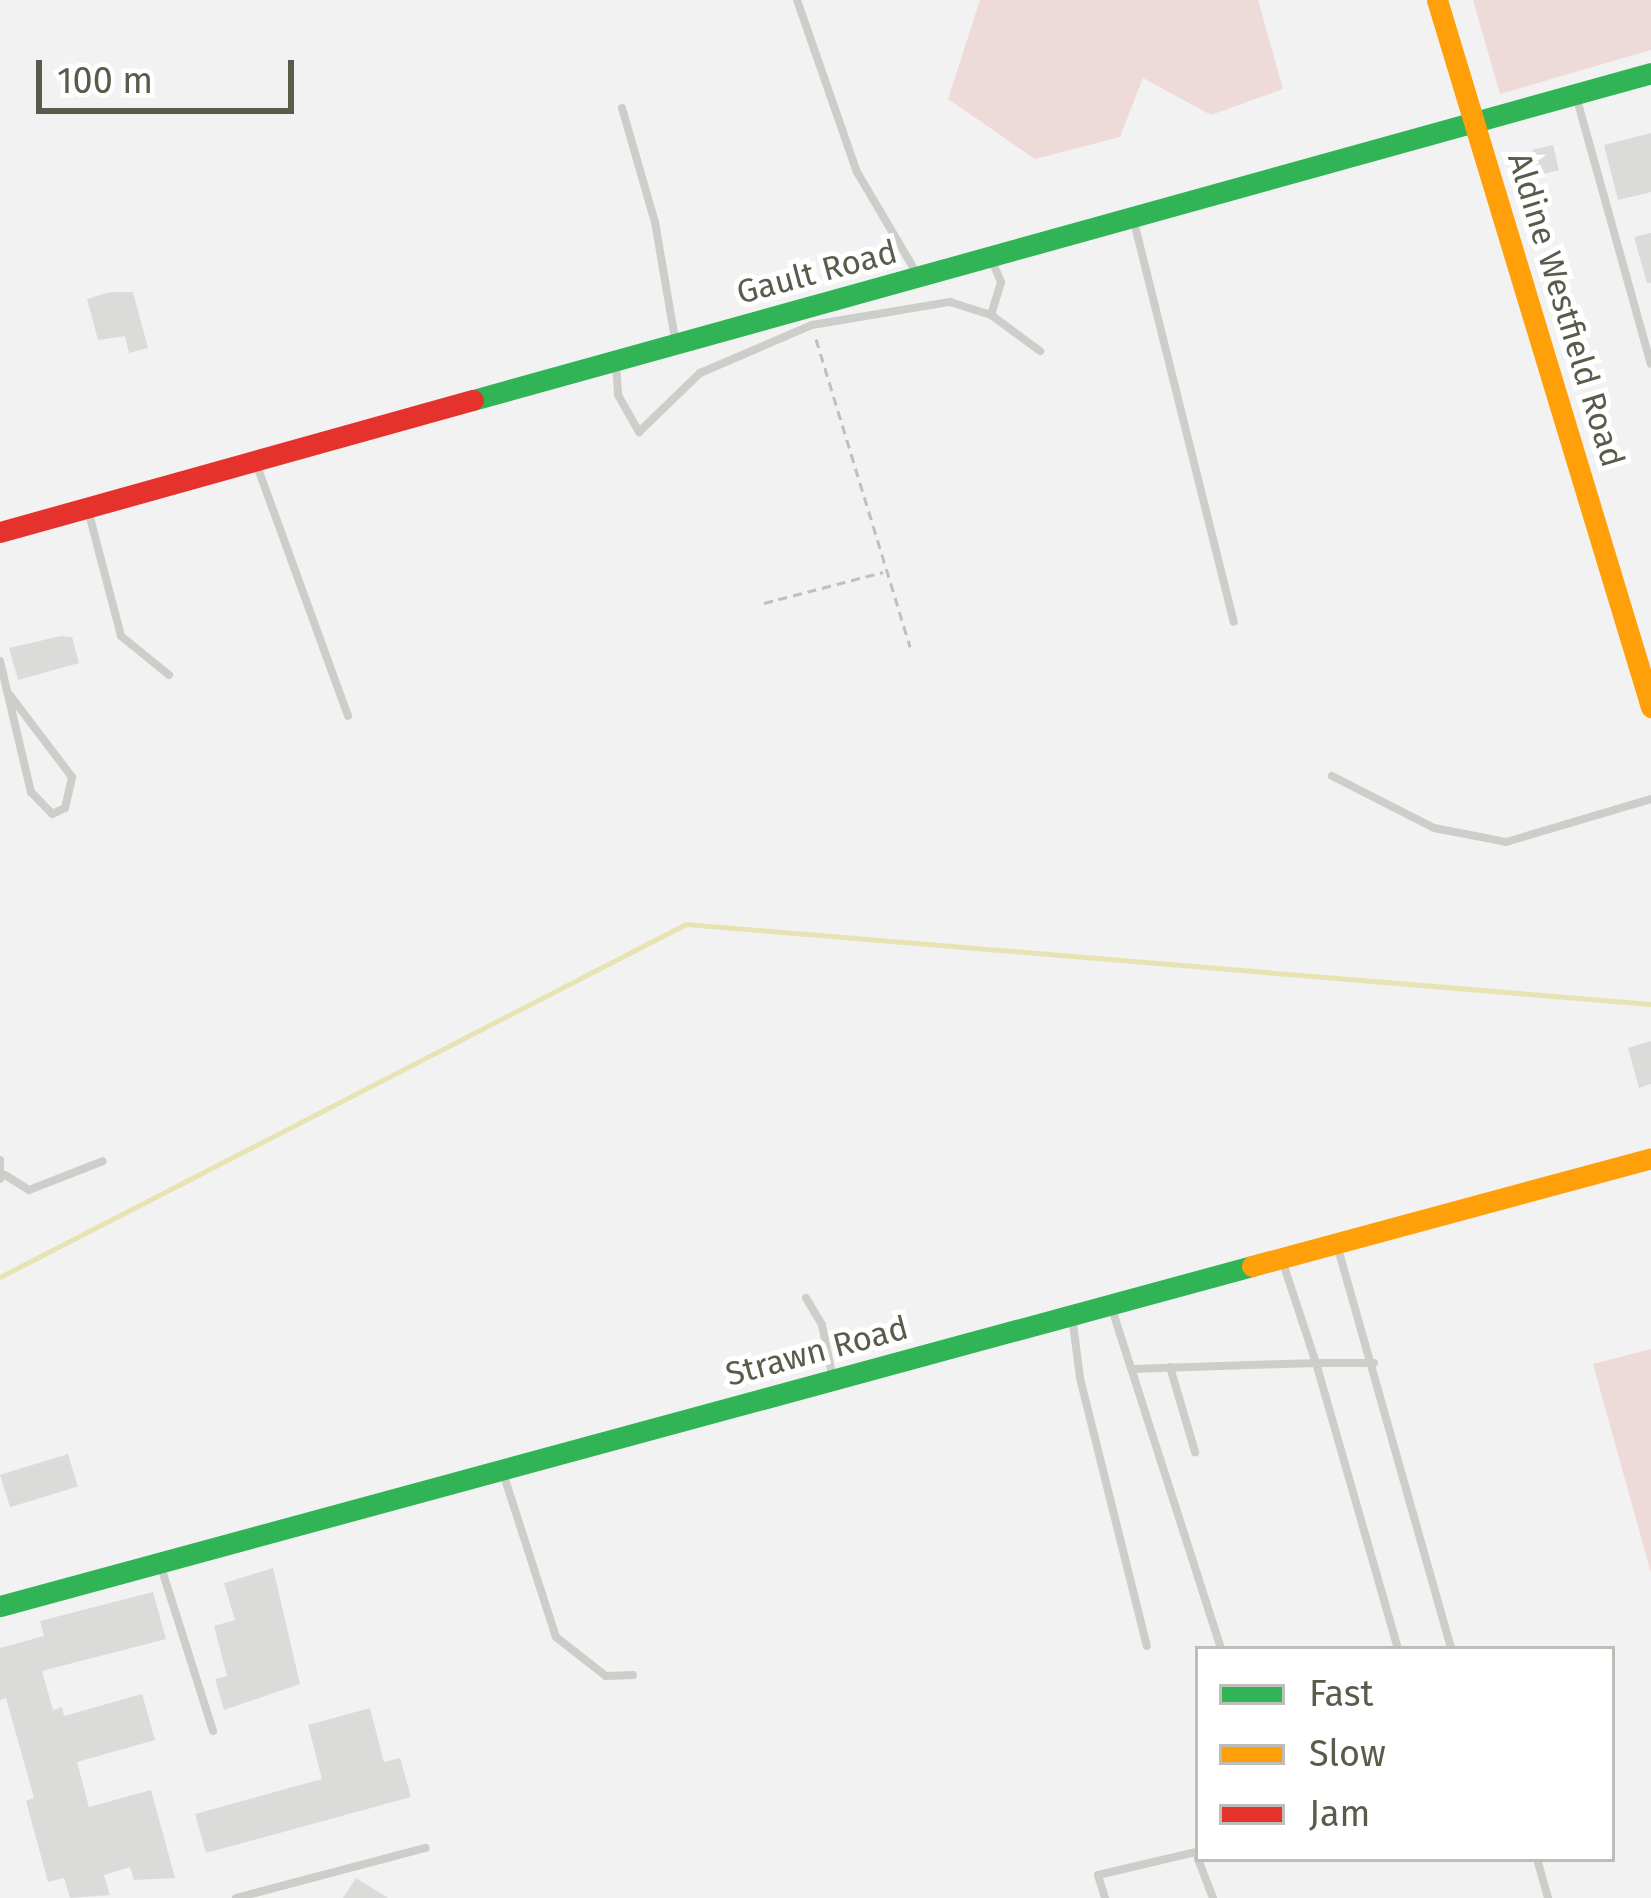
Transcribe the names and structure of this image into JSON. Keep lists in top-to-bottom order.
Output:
{
  "streets": {
    "street": ["Gault Road", "Aldine Westfield Road", "Strawn Road"]
  },
  "crossings": [
    ["Gault Road", "Aldine Westfield Road"]
  ],
  "legend": ["Fast", "Slow", "Jam"],
  "scale_bar": "100 m"
}
